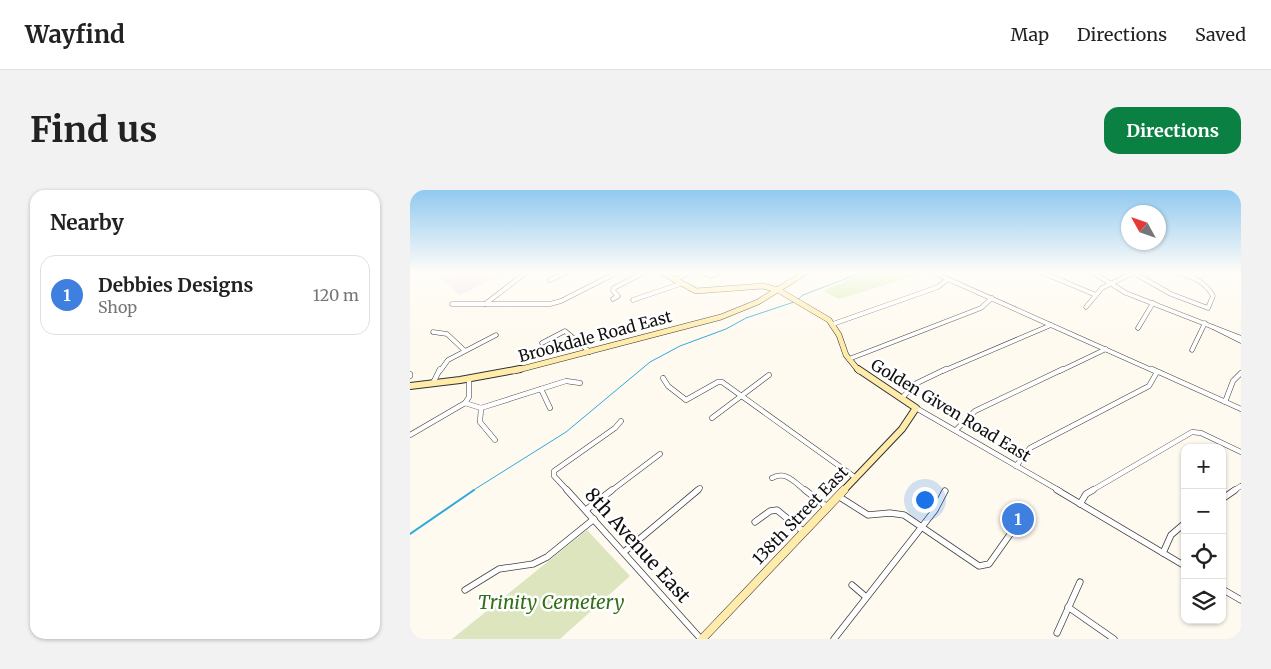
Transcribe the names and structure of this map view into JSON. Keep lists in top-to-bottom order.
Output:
{
  "streets": {
    "street": [
      "Brookdale Road East",
      "Golden Given Road East",
      "138th Street East",
      "8th Avenue East"
    ]
  },
  "crossings": [
    ["Golden Given Road East", "138th Street East"],
    ["138th Street East", "8th Avenue East"]
  ],
  "parks": ["Trinity Cemetery"],
  "north": "top left",
  "page": {
    "header": "Wayfind",
    "nav": ["Map", "Directions", "Saved"],
    "buttons": "Directions",
    "title": "Find us",
    "heading": "Nearby",
    "list": [
      {
        "mark": "1",
        "name": "Debbies Designs",
        "note": "Shop",
        "value": "120 m"
      }
    ],
    "map_buttons": ["+", "−"],
    "pins": "1"
  }
}
